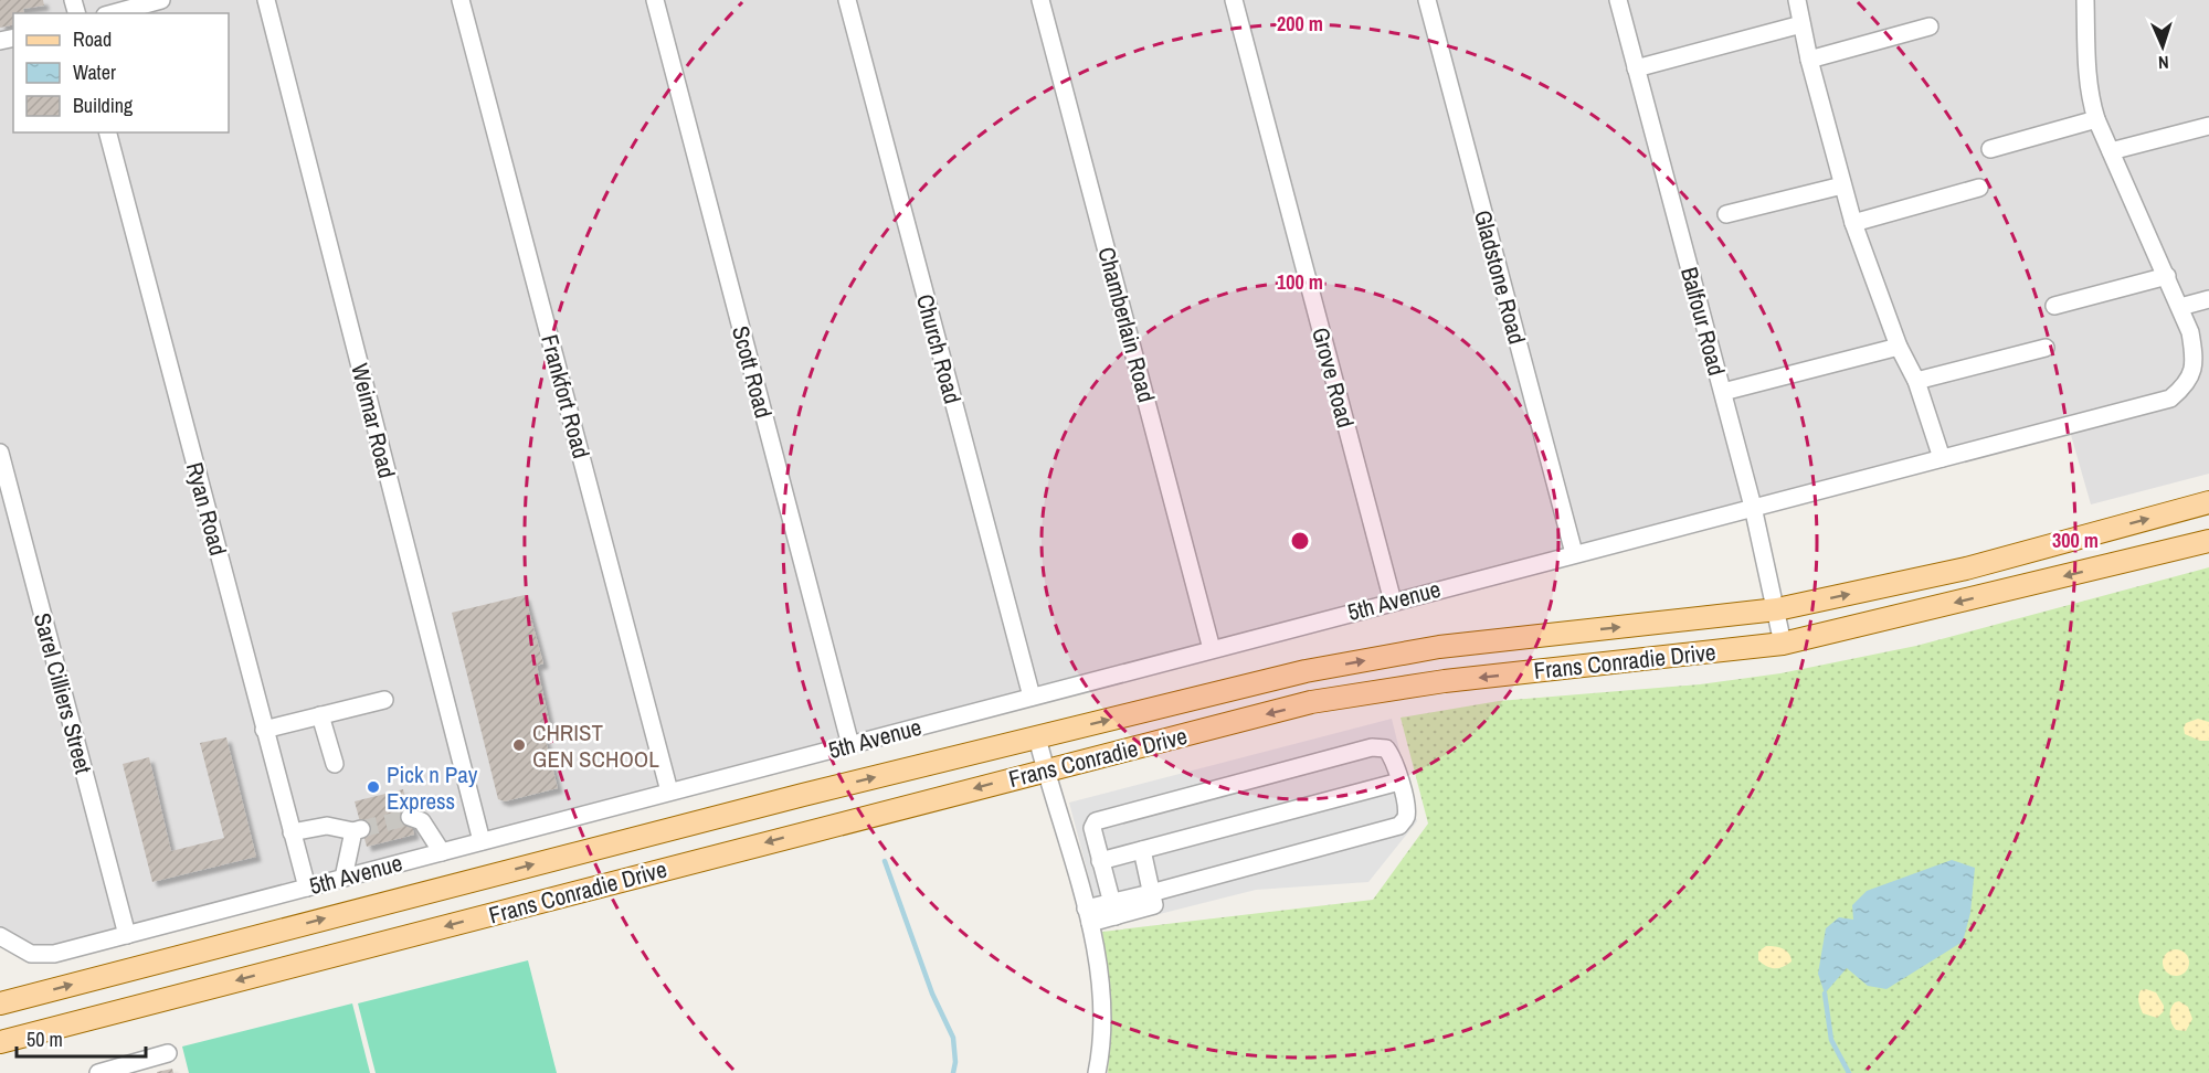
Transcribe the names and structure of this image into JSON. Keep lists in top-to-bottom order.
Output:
{
  "streets": {
    "main road": ["Frans Conradie Drive"],
    "street": [
      "Gladstone Road",
      "Balfour Road",
      "Chamberlain Road",
      "Church Road",
      "Scott Road",
      "Grove Road",
      "Frankfort Road",
      "Weimar Road",
      "Ryan Road",
      "5th Avenue",
      "Sarel Cilliers Street"
    ]
  },
  "crossings": [
    ["Gladstone Road", "5th Avenue"],
    ["Balfour Road", "5th Avenue"],
    ["Balfour Road", "Frans Conradie Drive"],
    ["Chamberlain Road", "5th Avenue"],
    ["Church Road", "5th Avenue"],
    ["Scott Road", "5th Avenue"],
    ["Grove Road", "5th Avenue"],
    ["Frankfort Road", "5th Avenue"],
    ["Weimar Road", "5th Avenue"],
    ["Ryan Road", "5th Avenue"],
    ["5th Avenue", "Sarel Cilliers Street"]
  ],
  "places": ["CHRIST GEN SCHOOL", "Pick n Pay Express"],
  "legend": ["Road", "Water", "Building"],
  "scale_bar": "50 m",
  "north": "bottom",
  "rings": ["200 m", "100 m", "300 m"]
}
